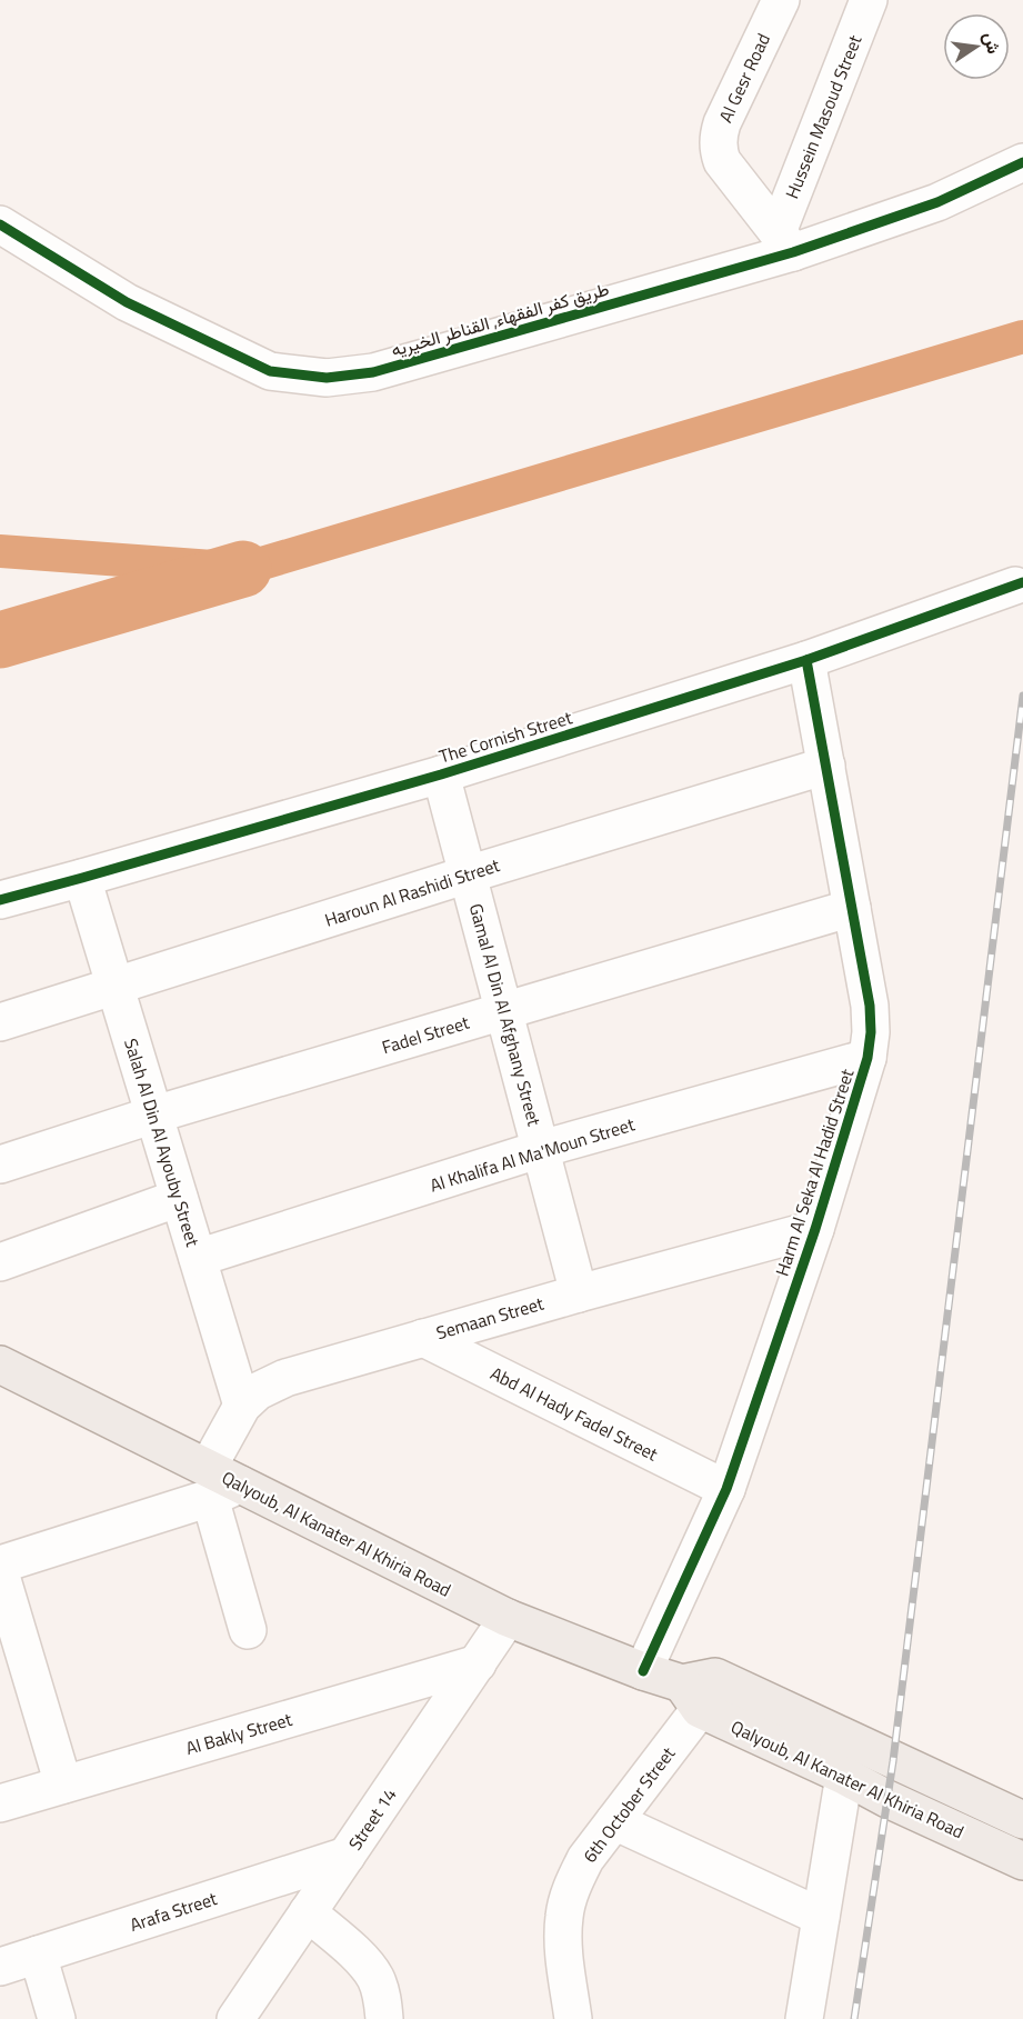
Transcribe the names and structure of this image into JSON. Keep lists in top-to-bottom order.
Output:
{
  "streets": {
    "main road": ["Qalyoub, Al Kanater Al Khiria Road"],
    "street": [
      "Al Gesr Road",
      "Hussein Masoud Street",
      "طريق كفر الفقهاء, القناطر الخيريه",
      "The Cornish Street",
      "Haroun Al Rashidi Street",
      "Gamal Al Din Al Afghany Street",
      "Fadel Street",
      "Salah Al Din Al Ayouby Street",
      "Al Khalifa Al Ma'Moun Street",
      "Harm Al Seka Al Hadid Street",
      "Semaan Street",
      "Abd Al Hady Fadel Street",
      "Al Bakly Street",
      "6th October Street",
      "Street 14",
      "Arafa Street"
    ]
  },
  "crossings": [
    ["Al Gesr Road", "Hussein Masoud Street"],
    ["Al Gesr Road", "طريق كفر الفقهاء, القناطر الخيريه"],
    ["Hussein Masoud Street", "طريق كفر الفقهاء, القناطر الخيريه"],
    ["The Cornish Street", "Gamal Al Din Al Afghany Street"],
    ["The Cornish Street", "Salah Al Din Al Ayouby Street"],
    ["The Cornish Street", "Harm Al Seka Al Hadid Street"],
    ["Haroun Al Rashidi Street", "Gamal Al Din Al Afghany Street"],
    ["Haroun Al Rashidi Street", "Salah Al Din Al Ayouby Street"],
    ["Haroun Al Rashidi Street", "Harm Al Seka Al Hadid Street"],
    ["Gamal Al Din Al Afghany Street", "Fadel Street"],
    ["Gamal Al Din Al Afghany Street", "Al Khalifa Al Ma'Moun Street"],
    ["Gamal Al Din Al Afghany Street", "Semaan Street"],
    ["Fadel Street", "Salah Al Din Al Ayouby Street"],
    ["Fadel Street", "Harm Al Seka Al Hadid Street"],
    ["Salah Al Din Al Ayouby Street", "Al Khalifa Al Ma'Moun Street"],
    ["Salah Al Din Al Ayouby Street", "Semaan Street"],
    ["Al Khalifa Al Ma'Moun Street", "Harm Al Seka Al Hadid Street"],
    ["Harm Al Seka Al Hadid Street", "Semaan Street"],
    ["Harm Al Seka Al Hadid Street", "Abd Al Hady Fadel Street"],
    ["Harm Al Seka Al Hadid Street", "Qalyoub, Al Kanater Al Khiria Road"],
    ["Semaan Street", "Abd Al Hady Fadel Street"],
    ["Semaan Street", "Qalyoub, Al Kanater Al Khiria Road"],
    ["Qalyoub, Al Kanater Al Khiria Road", "6th October Street"],
    ["Qalyoub, Al Kanater Al Khiria Road", "Street 14"],
    ["Al Bakly Street", "Street 14"],
    ["Street 14", "Arafa Street"]
  ],
  "north": "right"
}
